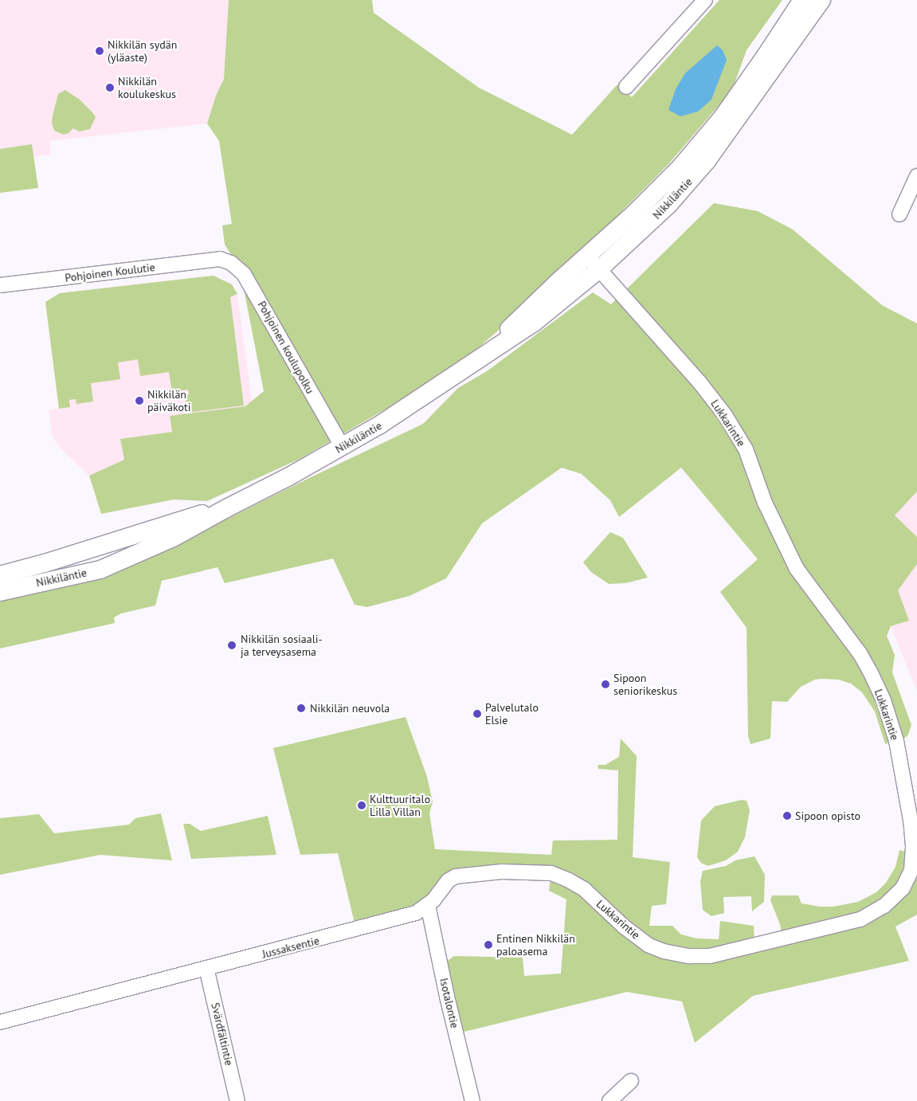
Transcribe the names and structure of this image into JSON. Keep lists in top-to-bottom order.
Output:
{
  "streets": {
    "street": [
      "Nikkiläntie",
      "Pohjoinen Koulutie",
      "Pohjoinen koulupolku",
      "Lukkarintie",
      "Jussaksentie",
      "Isotalontie",
      "Svärdfältintie"
    ]
  },
  "crossings": [
    ["Nikkiläntie", "Pohjoinen koulupolku"],
    ["Nikkiläntie", "Lukkarintie"],
    ["Pohjoinen Koulutie", "Pohjoinen koulupolku"],
    ["Lukkarintie", "Jussaksentie"],
    ["Jussaksentie", "Isotalontie"],
    ["Jussaksentie", "Svärdfältintie"]
  ],
  "places": [
    "Nikkilän sydän (yläaste)",
    "Nikkilän koulukeskus",
    "Nikkilän päiväkoti",
    "Nikkilän sosiaali- ja terveysasema",
    "Sipoon seniorikeskus",
    "Nikkilän neuvola",
    "Palvelutalo Elsie",
    "Kulttuuritalo Lilla Villan",
    "Sipoon opisto",
    "Entinen Nikkilän paloasema"
  ]
}
